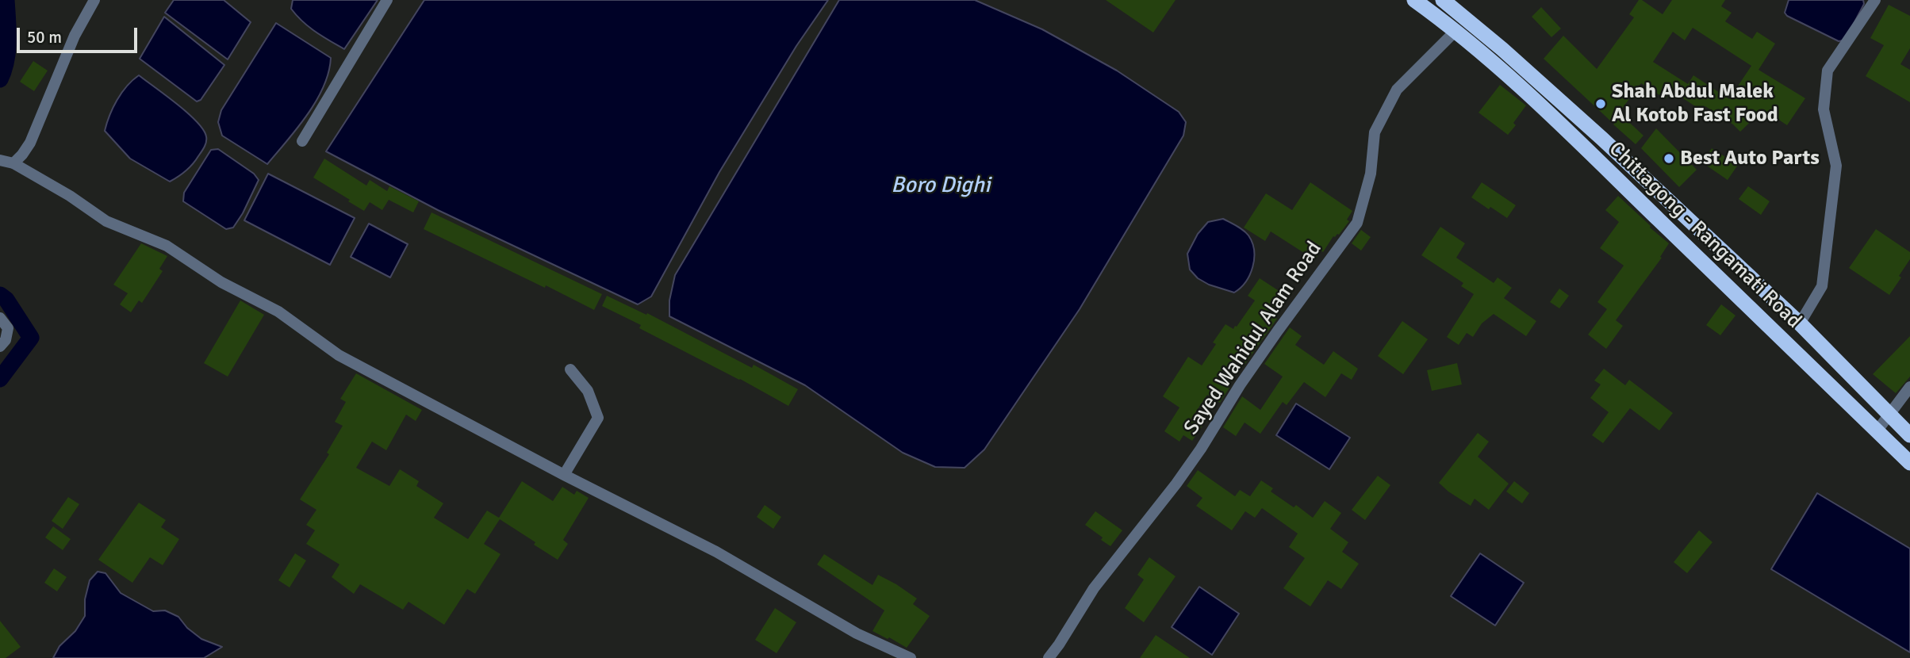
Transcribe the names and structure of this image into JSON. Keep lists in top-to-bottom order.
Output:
{
  "streets": {
    "highway": ["Chittagong - Rangamati Road"],
    "street": ["Sayed Wahidul Alam Road"]
  },
  "crossings": [
    ["Chittagong - Rangamati Road", "Sayed Wahidul Alam Road"]
  ],
  "water": ["Boro Dighi"],
  "places": ["Shah Abdul Malek Al Kotob Fast Food", "Best Auto Parts"],
  "scale_bar": "50 m"
}
